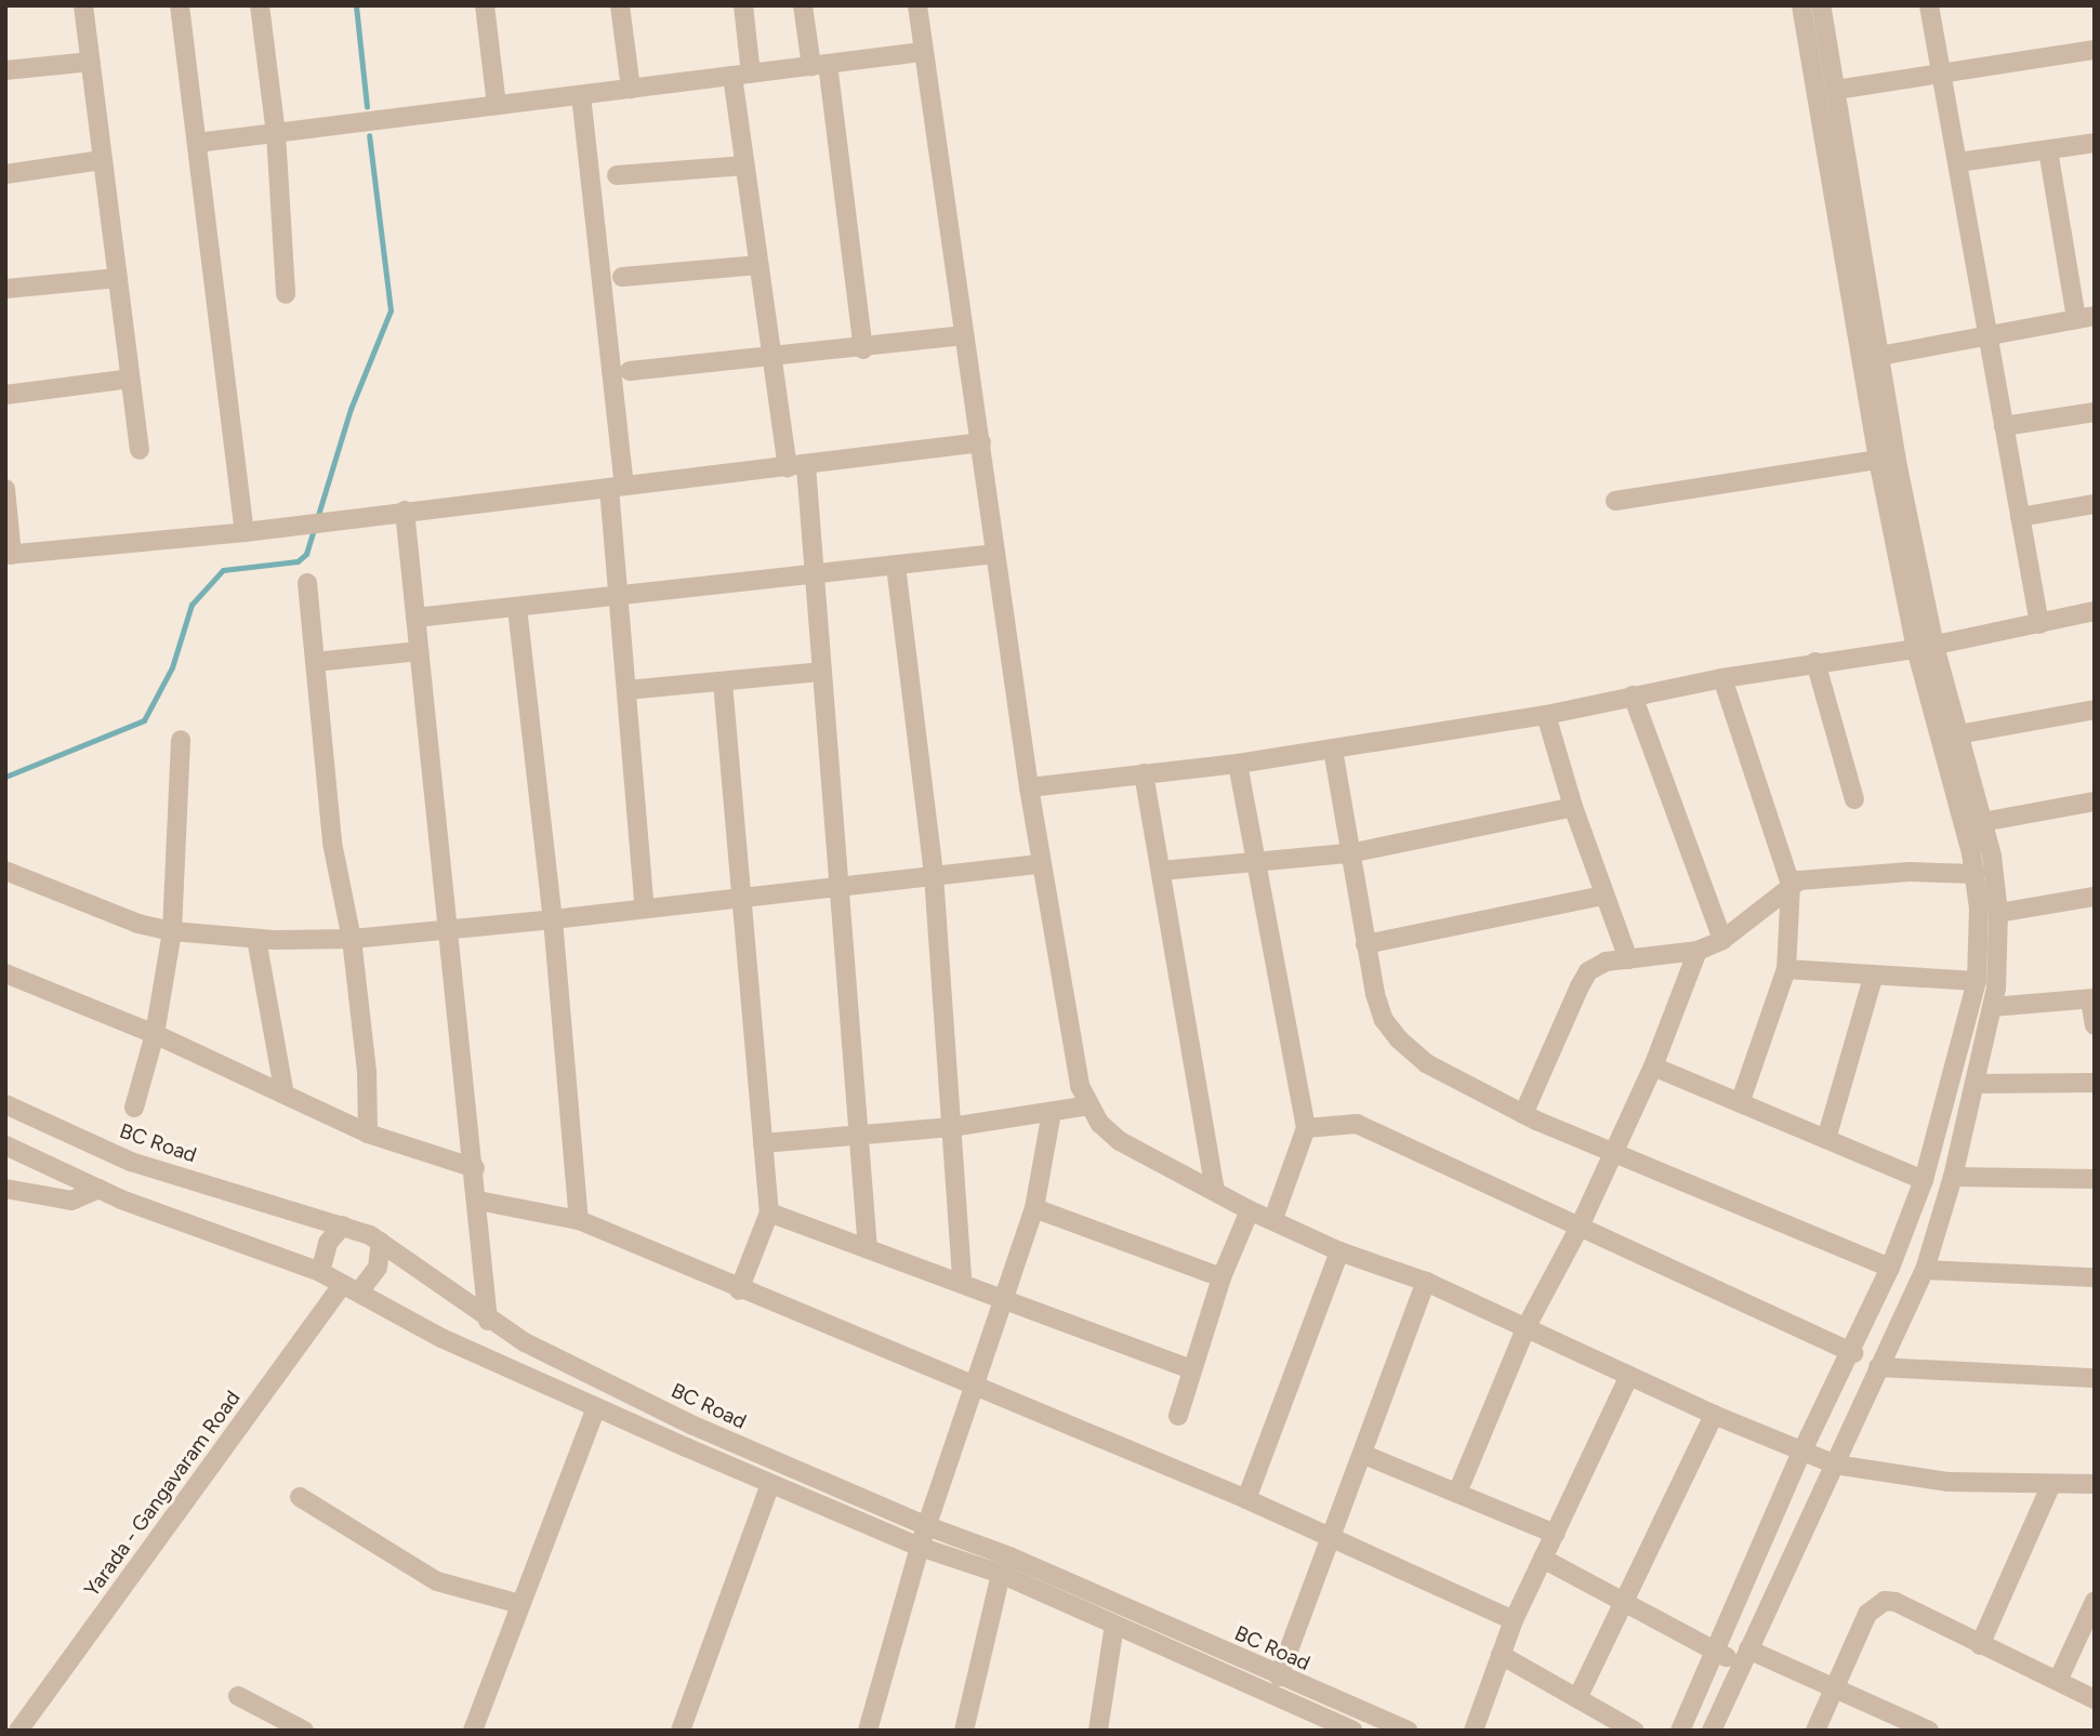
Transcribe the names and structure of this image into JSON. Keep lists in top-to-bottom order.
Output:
{
  "streets": {
    "street": ["BC Road", "Yarada - Gangavaram Road"]
  },
  "crossings": [
    ["BC Road", "Yarada - Gangavaram Road"]
  ]
}
